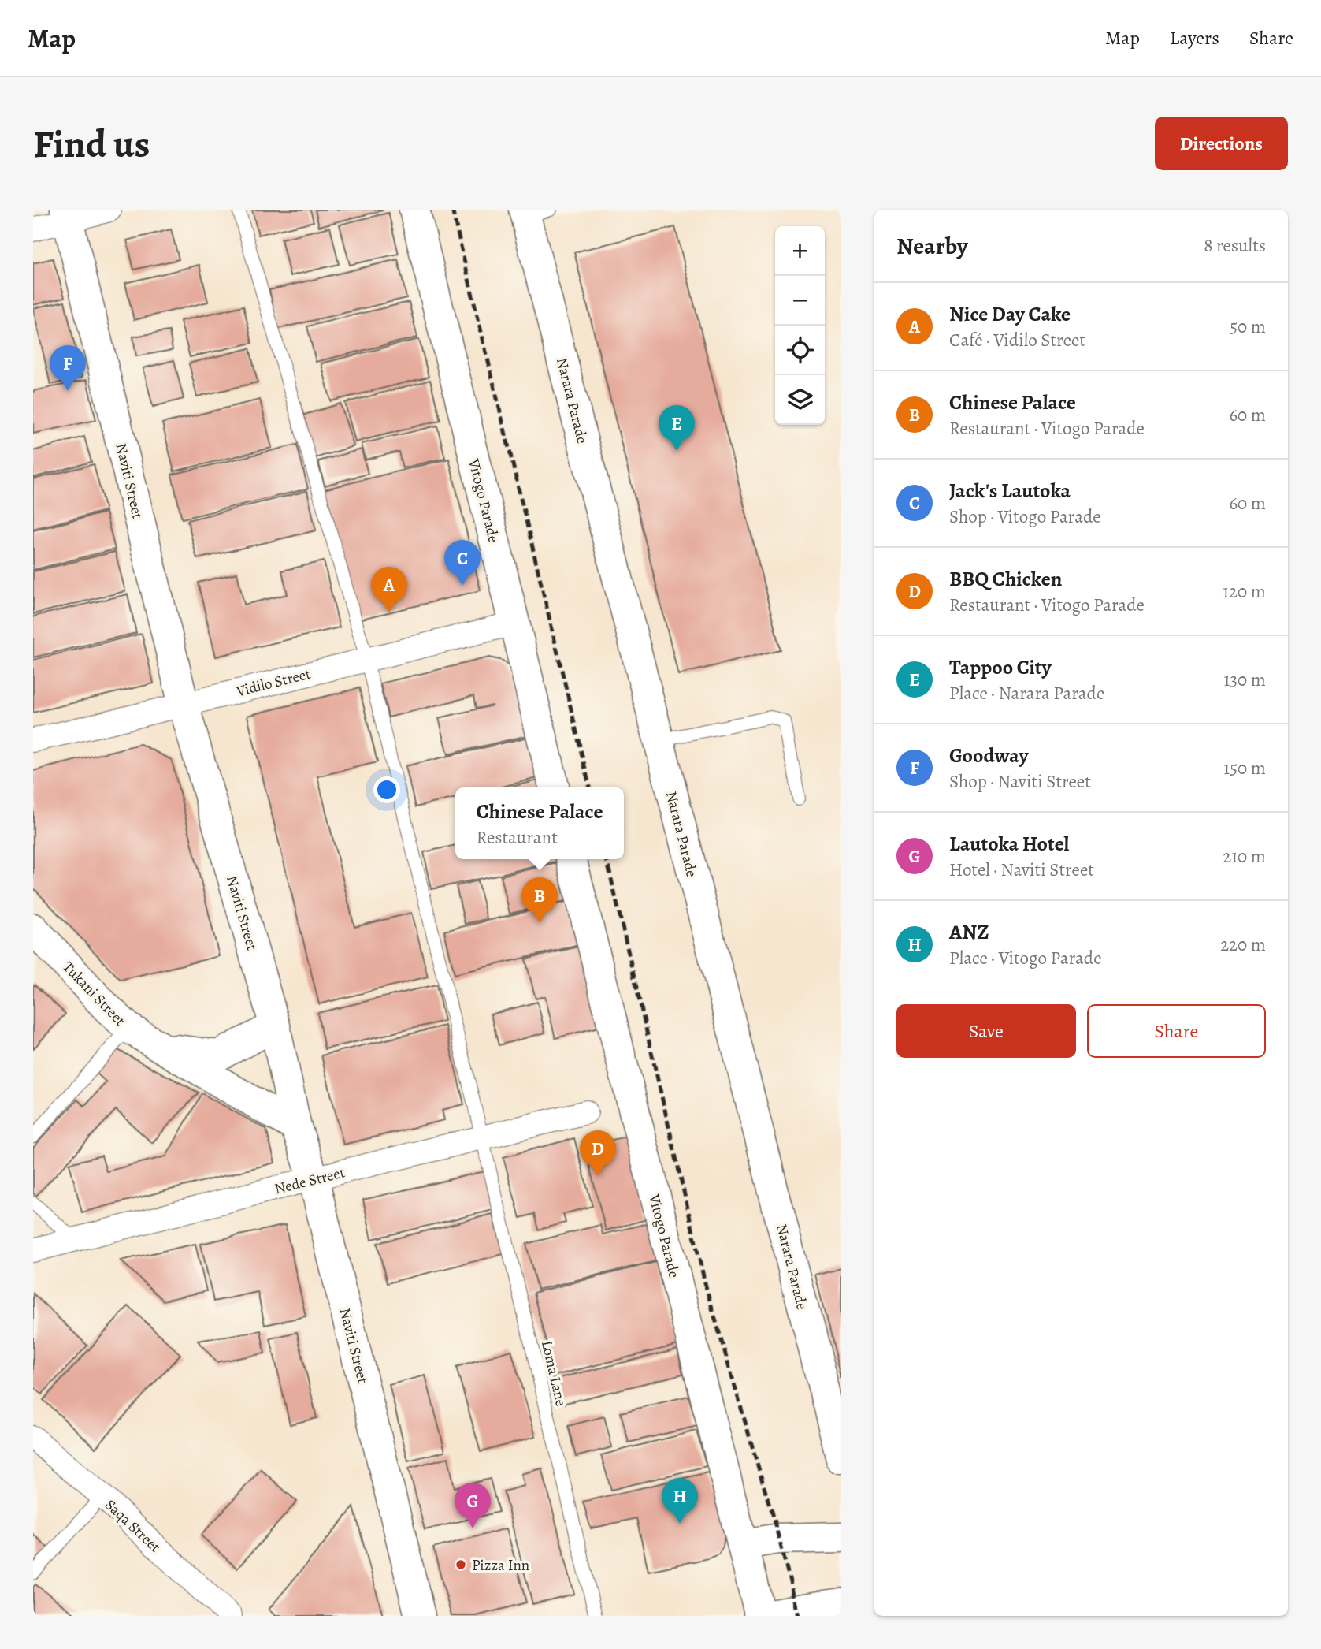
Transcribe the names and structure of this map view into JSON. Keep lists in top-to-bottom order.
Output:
{
  "streets": {
    "main road": [
      "Narara Parade",
      "Naviti Street",
      "Vitogo Parade",
      "Tukani Street"
    ],
    "street": ["Vidilo Street", "Nede Street", "Saqa Street"],
    "lane": ["Loma Lane"]
  },
  "crossings": [
    ["Naviti Street", "Vidilo Street"],
    ["Naviti Street", "Tukani Street"],
    ["Naviti Street", "Nede Street"],
    ["Vitogo Parade", "Vidilo Street"],
    ["Vidilo Street", "Loma Lane"],
    ["Nede Street", "Loma Lane"]
  ],
  "places": ["Pizza Inn"],
  "page": {
    "header": "Map",
    "nav": ["Map", "Layers", "Share"],
    "buttons": [
      "Directions",
      ["Save", "Share"]
    ],
    "title": "Find us",
    "heading": ["Nearby", "8 results"],
    "map_buttons": ["+", "−"],
    "list": [
      {
        "mark": "A",
        "name": "Nice Day Cake",
        "note": "Café · Vidilo Street",
        "value": "50 m"
      },
      {
        "mark": "B",
        "name": "Chinese Palace",
        "note": "Restaurant · Vitogo Parade",
        "value": "60 m"
      },
      {
        "mark": "C",
        "name": "Jack's Lautoka",
        "note": "Shop · Vitogo Parade",
        "value": "60 m"
      },
      {
        "mark": "D",
        "name": "BBQ Chicken",
        "note": "Restaurant · Vitogo Parade",
        "value": "120 m"
      },
      {
        "mark": "E",
        "name": "Tappoo City",
        "note": "Place · Narara Parade",
        "value": "130 m"
      },
      {
        "mark": "F",
        "name": "Goodway",
        "note": "Shop · Naviti Street",
        "value": "150 m"
      },
      {
        "mark": "G",
        "name": "Lautoka Hotel",
        "note": "Hotel · Naviti Street",
        "value": "210 m"
      },
      {
        "mark": "H",
        "name": "ANZ",
        "note": "Place · Vitogo Parade",
        "value": "220 m"
      }
    ],
    "pins": [
      "F",
      "E",
      "C",
      "A",
      "B",
      "D",
      "H",
      "G"
    ],
    "popup": ["Chinese Palace", "Restaurant"]
  }
}
